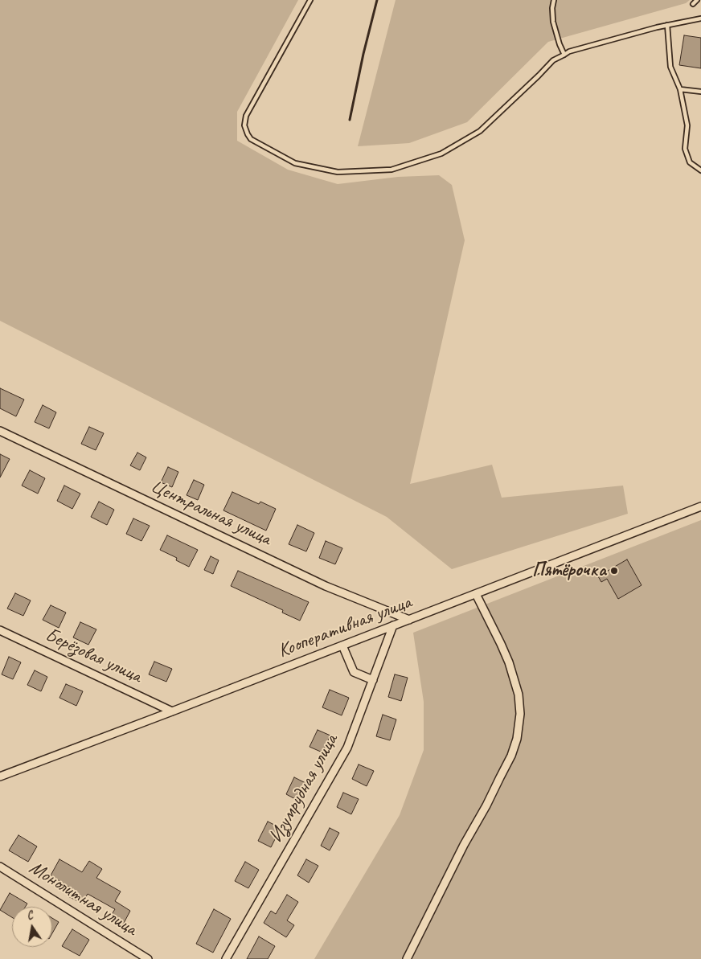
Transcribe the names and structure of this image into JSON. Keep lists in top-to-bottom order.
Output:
{
  "streets": {
    "street": [
      "Центральная улица",
      "Кооперативная улица",
      "Берёзовая улица",
      "Изумрудная улица",
      "Монолитная улица"
    ]
  },
  "crossings": [
    ["Центральная улица", "Кооперативная улица"],
    ["Кооперативная улица", "Берёзовая улица"],
    ["Кооперативная улица", "Изумрудная улица"]
  ],
  "places": ["Пятёрочка"],
  "north": "top"
}
